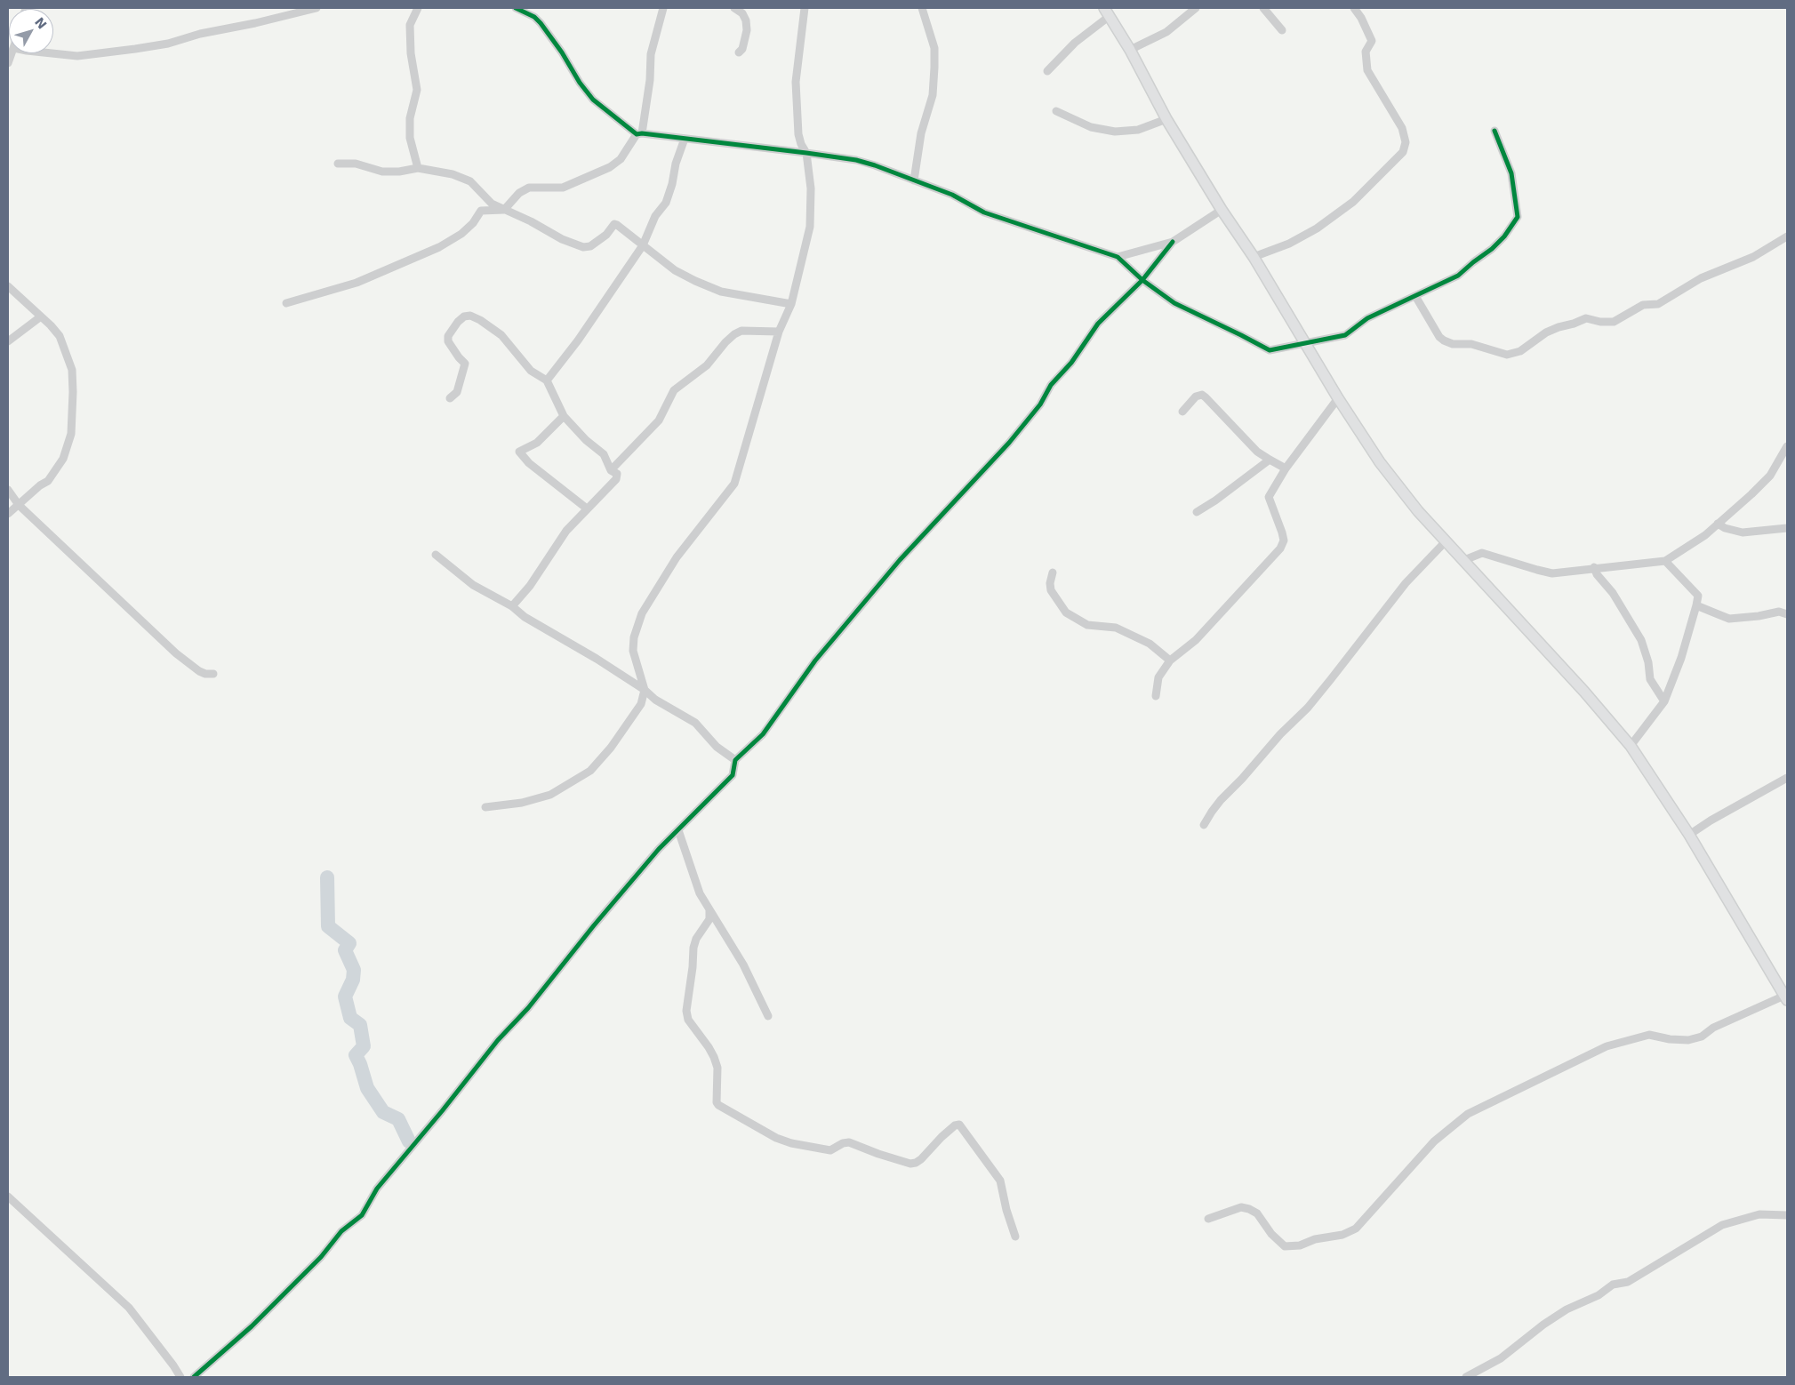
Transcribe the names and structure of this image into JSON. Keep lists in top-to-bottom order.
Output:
{
  "north": "top right"
}
